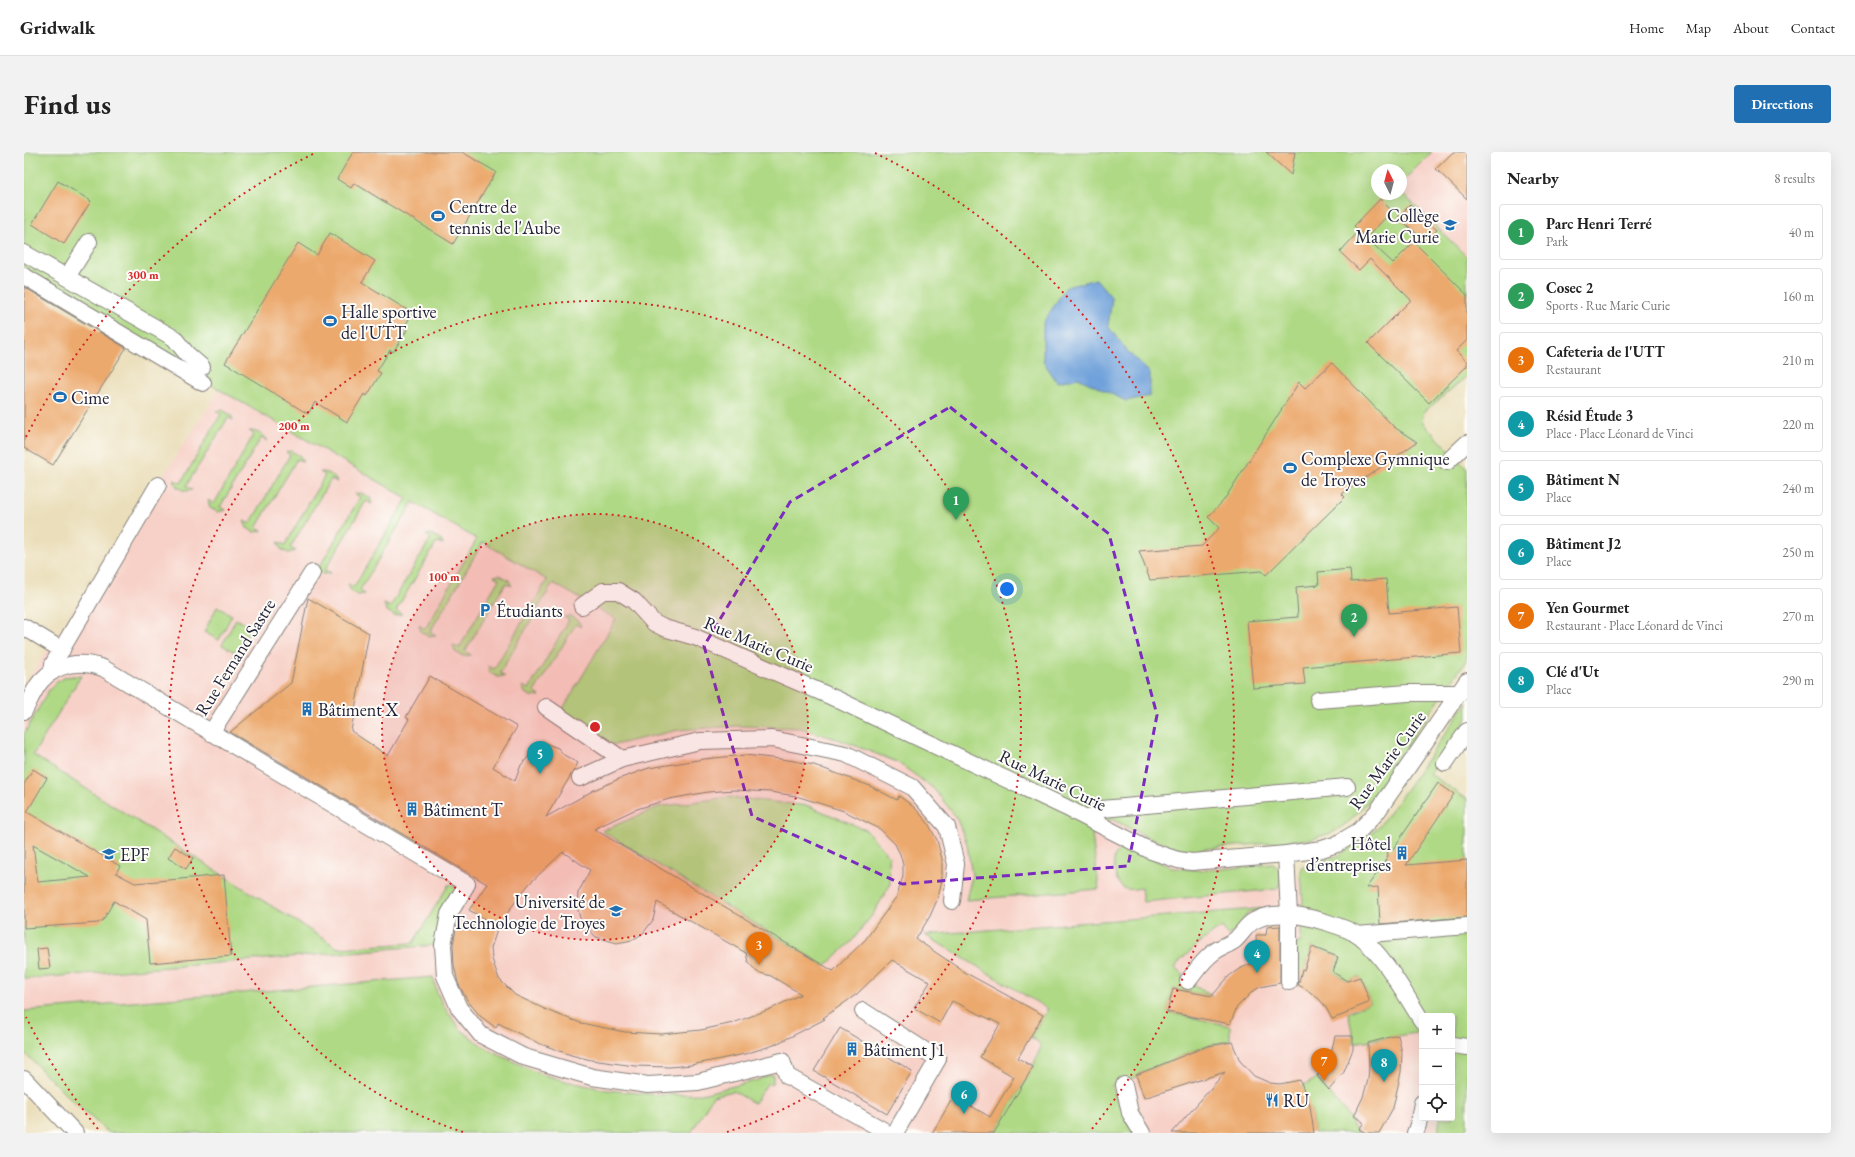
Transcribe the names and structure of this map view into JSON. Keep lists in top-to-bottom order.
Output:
{
  "streets": {
    "street": ["Rue Marie Curie", "Rue Fernand Sastre"]
  },
  "places": {
    "sports": [
      "Centre de tennis de l'Aube",
      "Halle sportive de l'UTT",
      "Cime",
      "Complexe Gymnique de Troyes"
    ],
    "school or university": ["Collège Marie Curie", "EPF", "Université de Technologie de Troyes"],
    "parking": ["Étudiants"],
    "building": [
      "Bâtiment X",
      "Bâtiment T",
      "Hôtel d’entreprises",
      "Bâtiment J1"
    ],
    "restaurant": ["RU"]
  },
  "north": "top",
  "page": {
    "header": "Gridwalk",
    "nav": [
      "Home",
      "Map",
      "About",
      "Contact"
    ],
    "buttons": "Directions",
    "title": "Find us",
    "heading": ["Nearby", "8 results"],
    "list": [
      {
        "mark": "1",
        "name": "Parc Henri Terré",
        "note": "Park",
        "value": "40 m"
      },
      {
        "mark": "2",
        "name": "Cosec 2",
        "note": "Sports · Rue Marie Curie",
        "value": "160 m"
      },
      {
        "mark": "3",
        "name": "Cafeteria de l'UTT",
        "note": "Restaurant",
        "value": "210 m"
      },
      {
        "mark": "4",
        "name": "Résid Étude 3",
        "note": "Place · Place Léonard de Vinci",
        "value": "220 m"
      },
      {
        "mark": "5",
        "name": "Bâtiment N",
        "note": "Place",
        "value": "240 m"
      },
      {
        "mark": "6",
        "name": "Bâtiment J2",
        "note": "Place",
        "value": "250 m"
      },
      {
        "mark": "7",
        "name": "Yen Gourmet",
        "note": "Restaurant · Place Léonard de Vinci",
        "value": "270 m"
      },
      {
        "mark": "8",
        "name": "Clé d'Ut",
        "note": "Place",
        "value": "290 m"
      }
    ],
    "pins": [
      "1",
      "2",
      "5",
      "3",
      "4",
      "7",
      "8",
      "6"
    ],
    "map_buttons": ["+", "−"]
  },
  "rings": ["300 m", "200 m", "100 m"]
}
